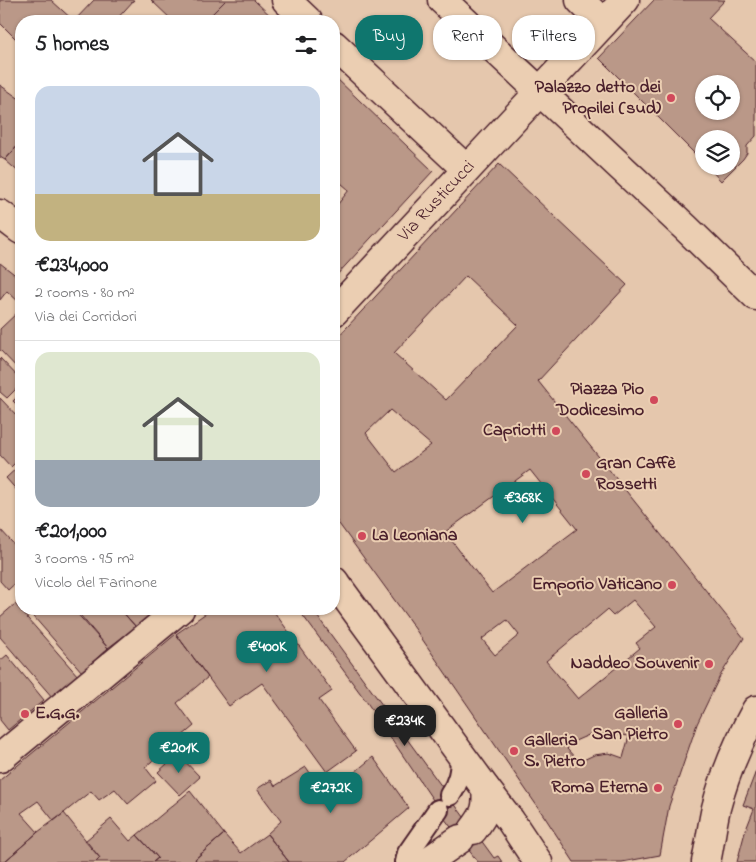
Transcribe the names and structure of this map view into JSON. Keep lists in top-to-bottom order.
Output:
{
  "streets": {
    "street": ["Via Rusticucci"]
  },
  "places": [
    "Palazzo detto dei Propilei (sud)",
    "Piazza Pio Dodicesimo",
    "Capriotti",
    "Gran Caffè Rossetti",
    "La Leoniana",
    "Emporio Vaticano",
    "Naddeo Souvenir",
    "E.G.G.",
    "Galleria San Pietro",
    "Galleria S. Pietro",
    "Roma Eterna"
  ],
  "page": {
    "chip": ["Buy", "Rent", "Filters"],
    "heading": "5 homes",
    "list": [
      {
        "name": "€234,000",
        "note": "2 rooms · 80 m² · Via dei Corridori"
      },
      {
        "name": "€201,000",
        "note": "3 rooms · 95 m² · Vicolo del Farinone"
      }
    ],
    "price": [
      "€368K",
      "€400K",
      "€234K",
      "€201K",
      "€272K"
    ]
  }
}
